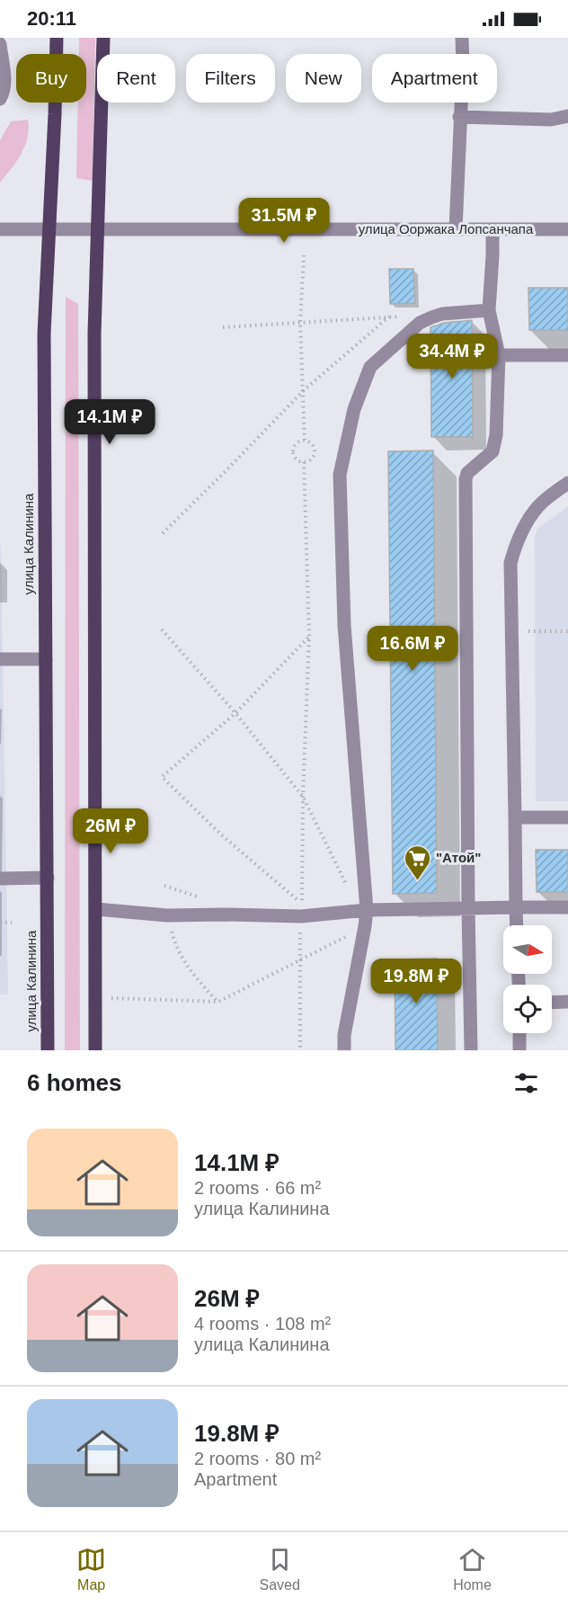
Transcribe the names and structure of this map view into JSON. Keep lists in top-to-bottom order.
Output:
{
  "streets": {
    "main road": ["улица Калинина"],
    "street": ["улица Ооржака Лопсанчапа"]
  },
  "crossings": [
    ["улица Ооржака Лопсанчапа", "улица Калинина"]
  ],
  "places": {
    "supermarket": ["\"Атой\""]
  },
  "north": "right",
  "page": {
    "status": "20:11",
    "chip": [
      "Buy",
      "Rent",
      "Filters",
      "New",
      "Apartment"
    ],
    "price": [
      "31.5M ₽",
      "34.4M ₽",
      "14.1M ₽",
      "16.6M ₽",
      "26M ₽",
      "19.8M ₽"
    ],
    "heading": "6 homes",
    "list": [
      {
        "name": "14.1M ₽",
        "note": "2 rooms · 66 m² · улица Калинина"
      },
      {
        "name": "26M ₽",
        "note": "4 rooms · 108 m² · улица Калинина"
      },
      {
        "name": "19.8M ₽",
        "note": "2 rooms · 80 m² · Apartment"
      }
    ],
    "tabs": ["Map", "Saved", "Home"]
  }
}
